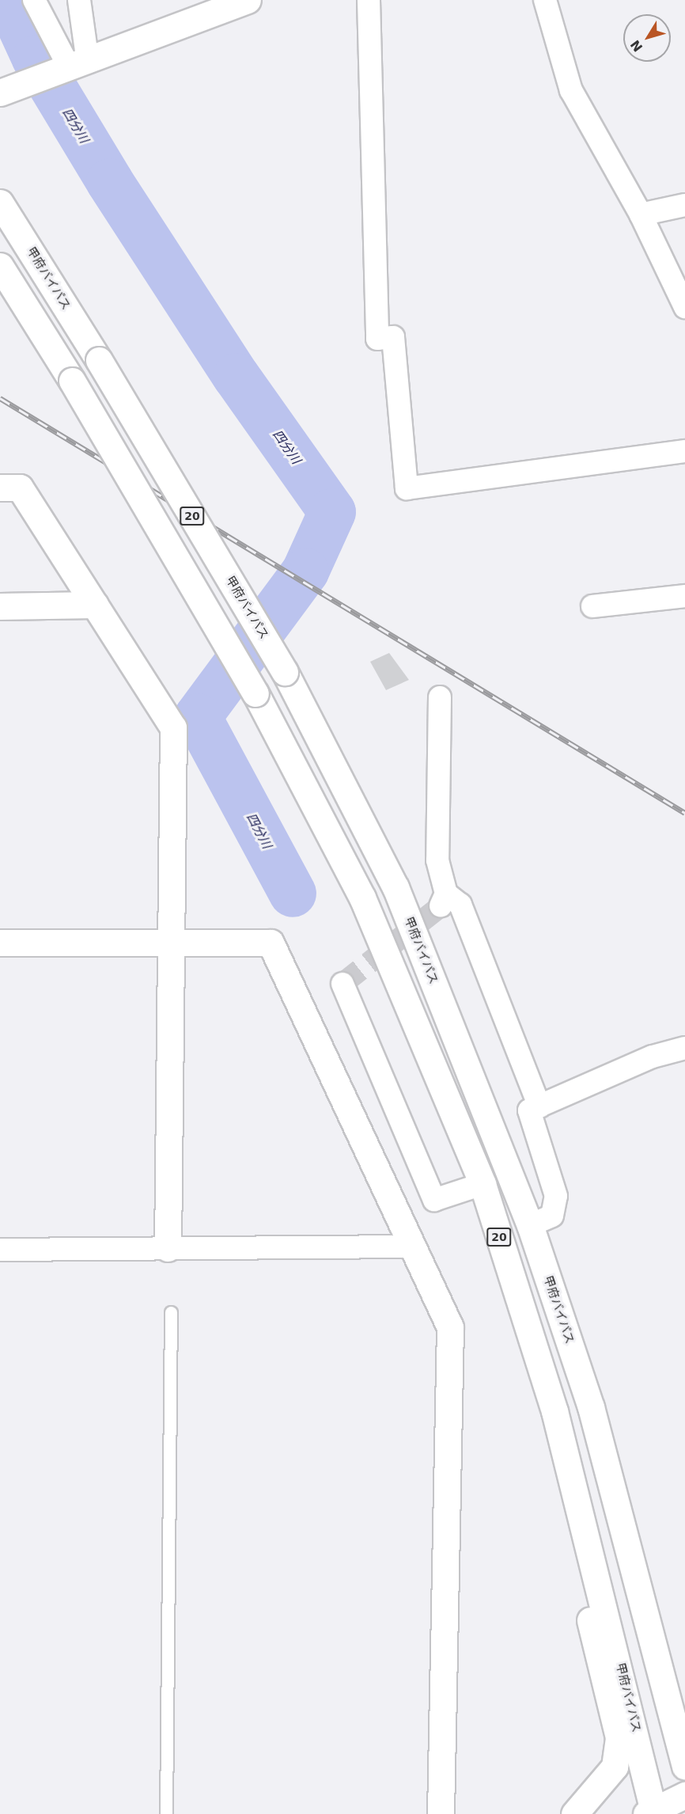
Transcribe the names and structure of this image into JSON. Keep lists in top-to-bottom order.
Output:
{
  "streets": {
    "main road": ["甲府バイパス", "20"]
  },
  "water": ["四分川"],
  "north": "bottom left"
}
